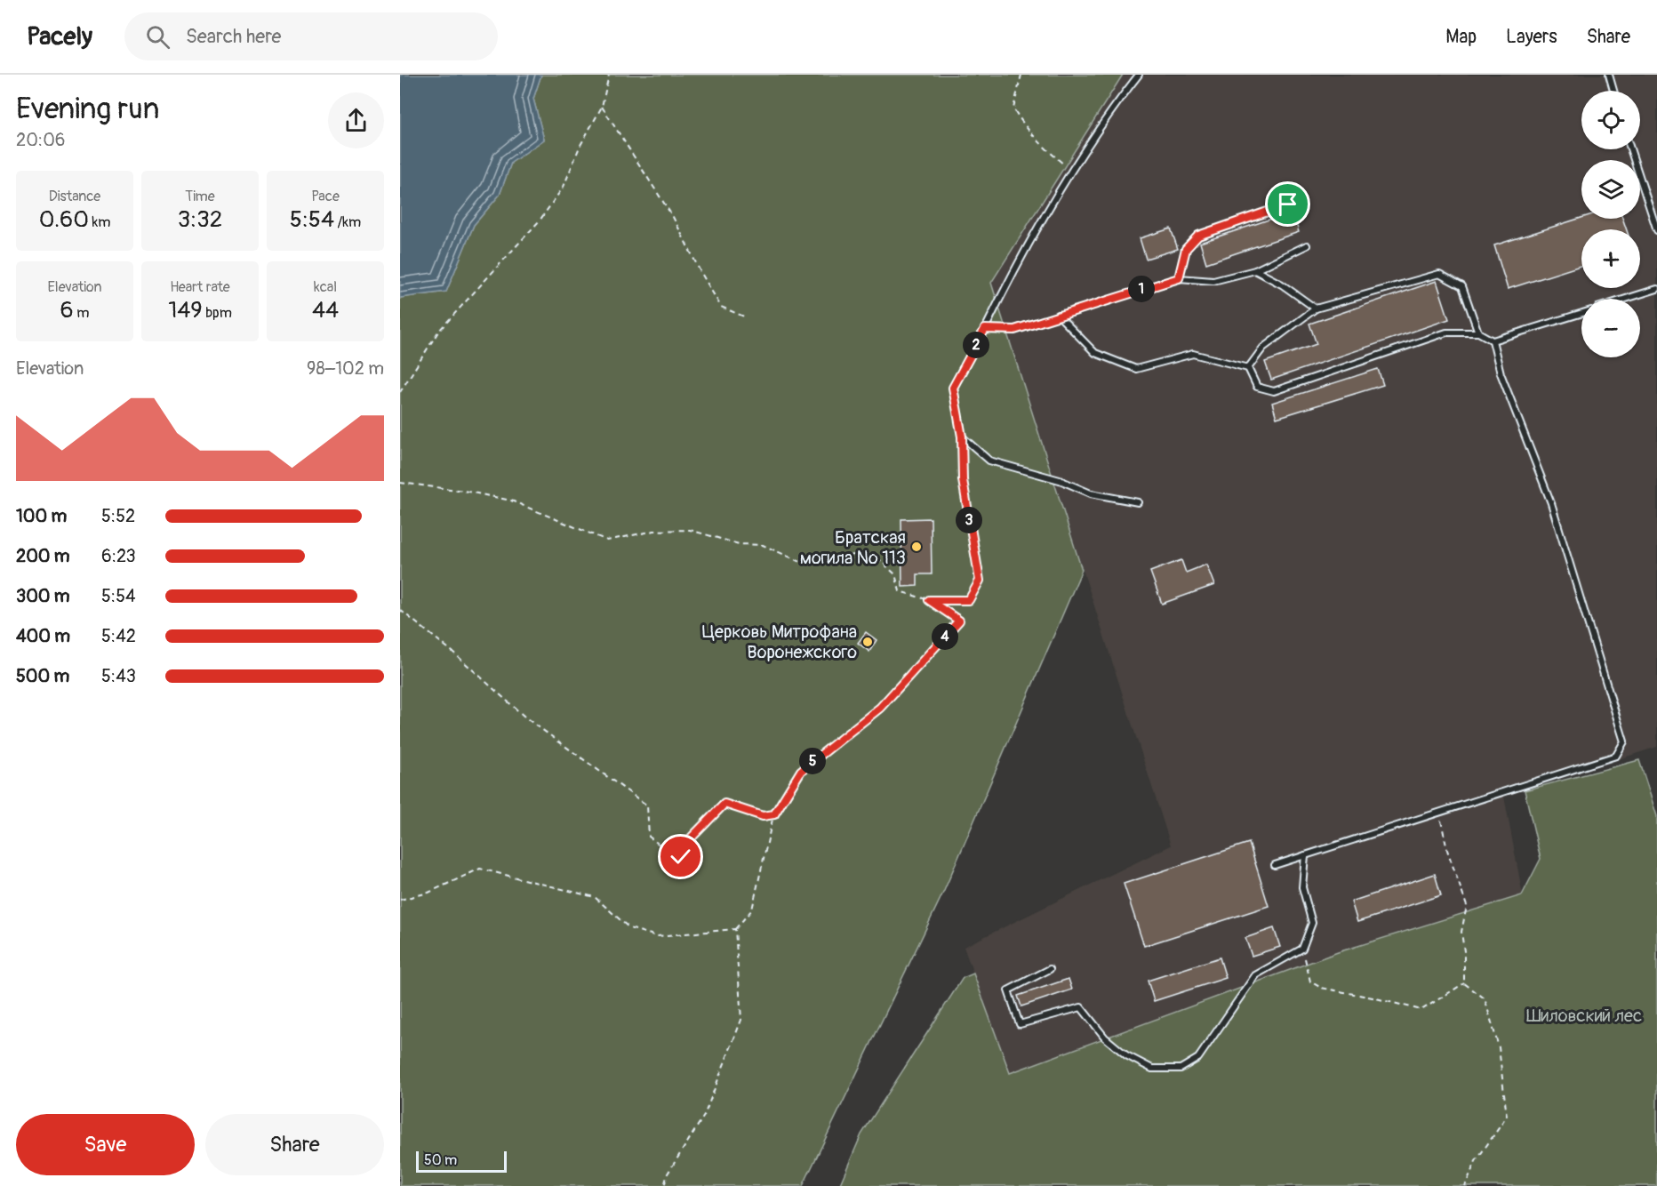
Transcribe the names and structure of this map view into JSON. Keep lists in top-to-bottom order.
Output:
{
  "parks": ["Шиловский лес"],
  "places": ["Братская могила № 113", "Церковь Митрофана Воронежского"],
  "scale_bar": "50 m",
  "page": {
    "header": "Pacely",
    "search": "Search here",
    "nav": ["Map", "Layers", "Share"],
    "heading": ["Evening run", "20:06"],
    "map_buttons": ["+", "−"],
    "stats": [
      ["Distance", "0.60 km"],
      ["Time", "3:32"],
      ["Pace", "5:54 /km"],
      ["Elevation", "6 m"],
      ["Heart rate", "149 bpm"],
      ["kcal", "44"]
    ],
    "pins": [
      "1",
      "2",
      "3",
      "4",
      "5"
    ],
    "chart": ["Elevation", "98–102 m"],
    "list": [
      {
        "name": "100 m",
        "note": "5:52"
      },
      {
        "name": "200 m",
        "note": "6:23"
      },
      {
        "name": "300 m",
        "note": "5:54"
      },
      {
        "name": "400 m",
        "note": "5:42"
      },
      {
        "name": "500 m",
        "note": "5:43"
      }
    ],
    "buttons": ["Save", "Share"],
    "scale": "50 m"
  }
}
